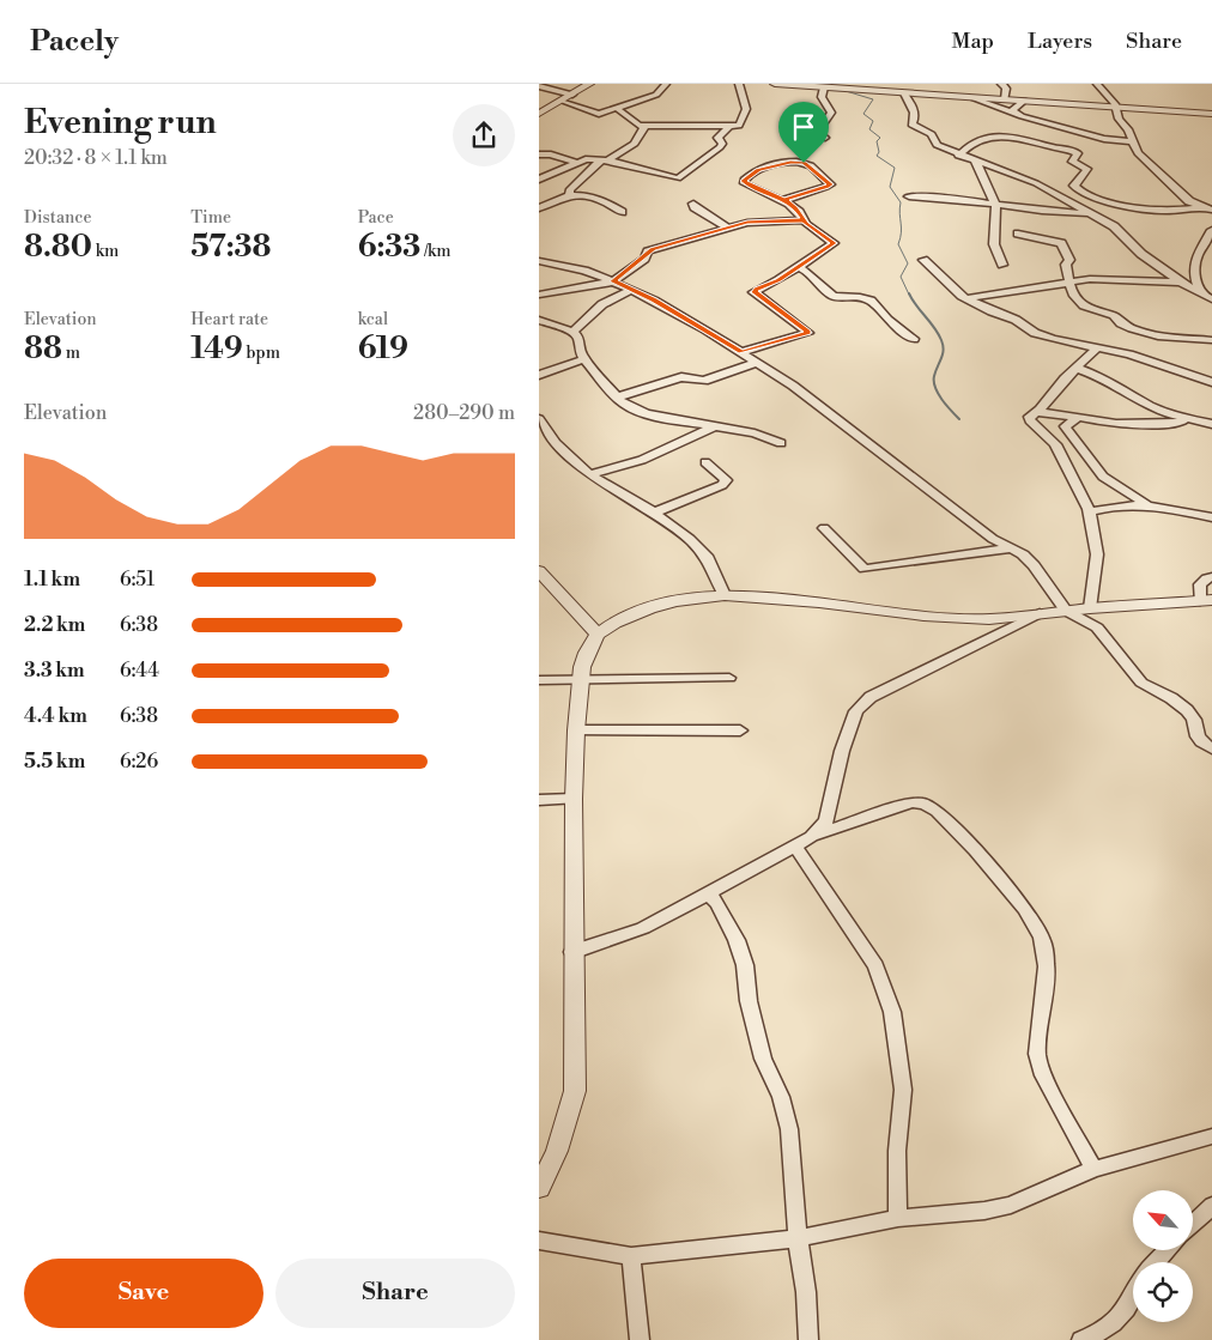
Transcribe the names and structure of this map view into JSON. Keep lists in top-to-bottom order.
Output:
{
  "north": "top left",
  "page": {
    "header": "Pacely",
    "nav": ["Map", "Layers", "Share"],
    "heading": ["Evening run", "20:32 · 8 × 1.1 km"],
    "stats": [
      ["Distance", "8.80 km"],
      ["Time", "57:38"],
      ["Pace", "6:33 /km"],
      ["Elevation", "88 m"],
      ["Heart rate", "149 bpm"],
      ["kcal", "619"]
    ],
    "chart": ["Elevation", "280–290 m"],
    "list": [
      {
        "name": "1.1 km",
        "note": "6:51"
      },
      {
        "name": "2.2 km",
        "note": "6:38"
      },
      {
        "name": "3.3 km",
        "note": "6:44"
      },
      {
        "name": "4.4 km",
        "note": "6:38"
      },
      {
        "name": "5.5 km",
        "note": "6:26"
      }
    ],
    "buttons": ["Save", "Share"]
  }
}
